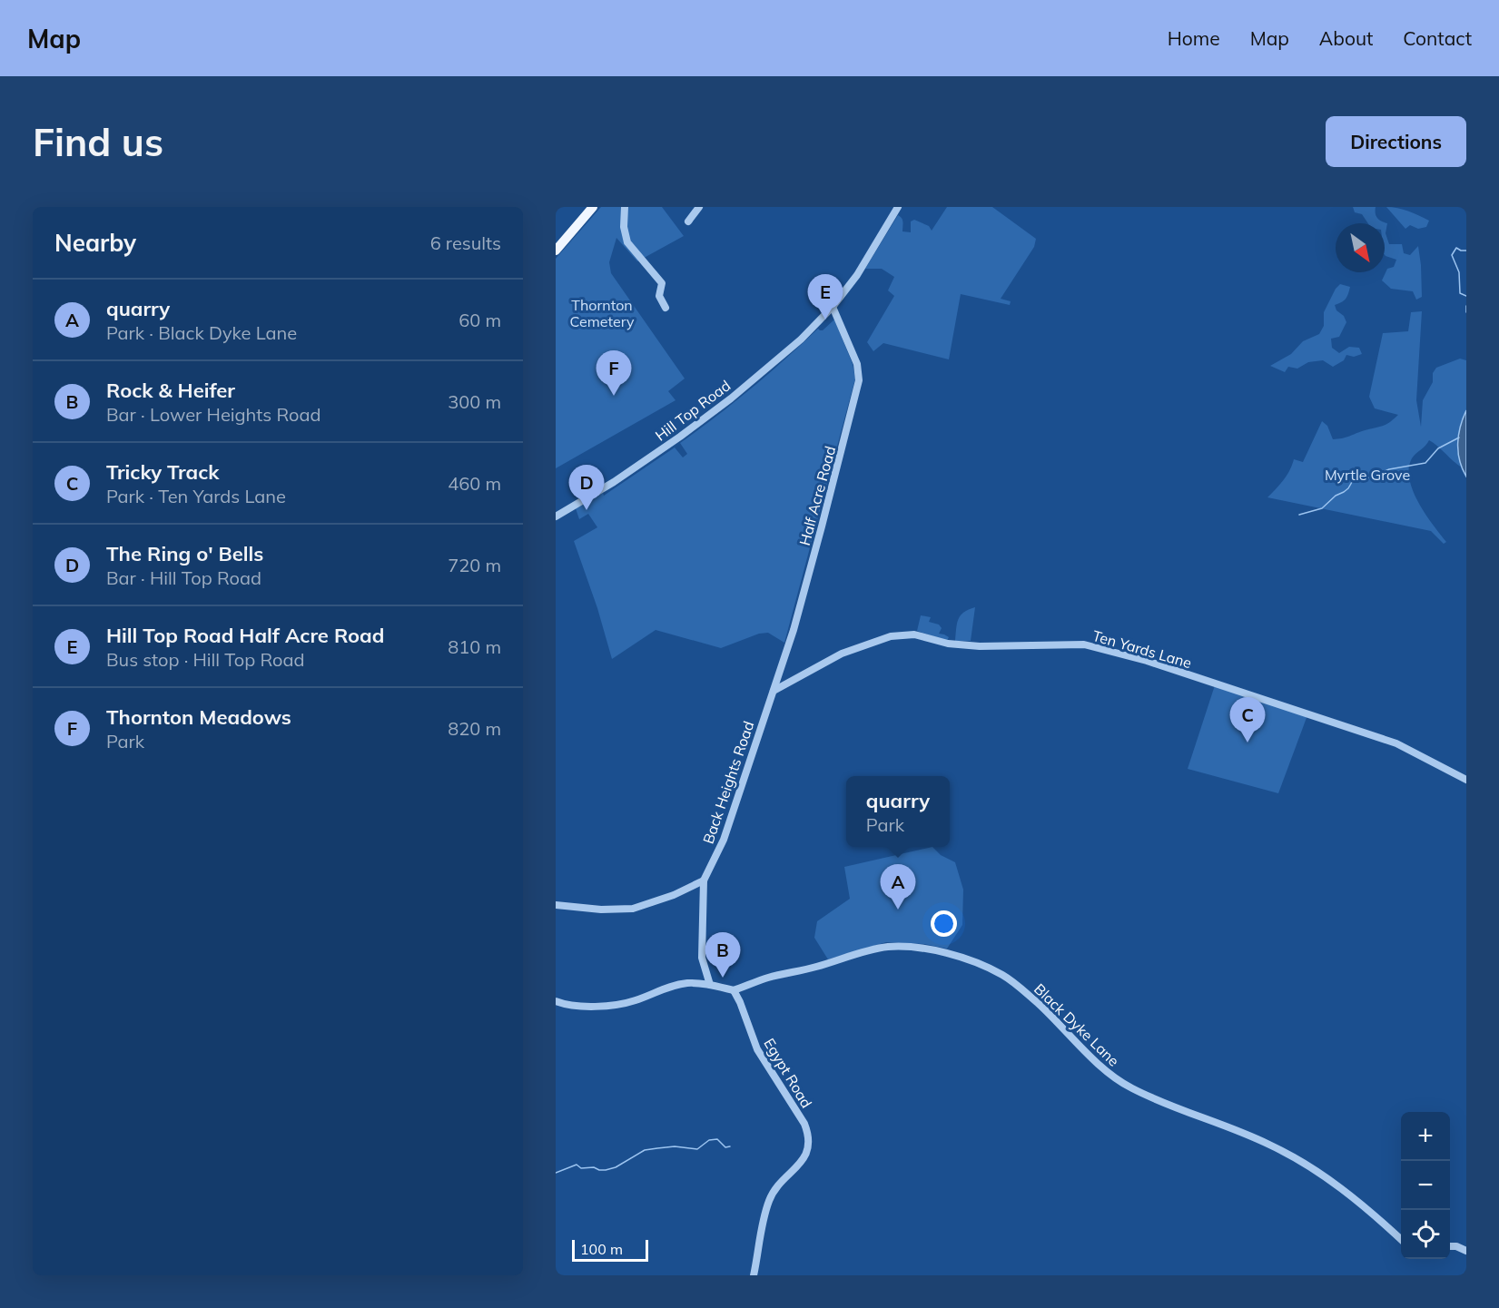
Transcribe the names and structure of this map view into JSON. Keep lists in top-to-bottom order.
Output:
{
  "streets": {
    "street": [
      "Hill Top Road",
      "Half Acre Road",
      "Ten Yards Lane",
      "Back Heights Road",
      "Black Dyke Lane",
      "Egypt Road"
    ]
  },
  "crossings": [
    ["Hill Top Road", "Half Acre Road"],
    ["Half Acre Road", "Ten Yards Lane"],
    ["Half Acre Road", "Back Heights Road"],
    ["Ten Yards Lane", "Back Heights Road"],
    ["Black Dyke Lane", "Egypt Road"]
  ],
  "parks": ["Thornton Cemetery", "Myrtle Grove"],
  "scale_bar": "100 m",
  "north": "bottom right",
  "page": {
    "header": "Map",
    "nav": [
      "Home",
      "Map",
      "About",
      "Contact"
    ],
    "buttons": "Directions",
    "title": "Find us",
    "heading": ["Nearby", "6 results"],
    "pins": [
      "E",
      "F",
      "D",
      "C",
      "A",
      "B"
    ],
    "list": [
      {
        "mark": "A",
        "name": "quarry",
        "note": "Park · Black Dyke Lane",
        "value": "60 m"
      },
      {
        "mark": "B",
        "name": "Rock & Heifer",
        "note": "Bar · Lower Heights Road",
        "value": "300 m"
      },
      {
        "mark": "C",
        "name": "Tricky Track",
        "note": "Park · Ten Yards Lane",
        "value": "460 m"
      },
      {
        "mark": "D",
        "name": "The Ring o' Bells",
        "note": "Bar · Hill Top Road",
        "value": "720 m"
      },
      {
        "mark": "E",
        "name": "Hill Top Road Half Acre Road",
        "note": "Bus stop · Hill Top Road",
        "value": "810 m"
      },
      {
        "mark": "F",
        "name": "Thornton Meadows",
        "note": "Park",
        "value": "820 m"
      }
    ],
    "popup": ["quarry", "Park"],
    "map_buttons": ["+", "−"],
    "scale": "100 m"
  }
}
